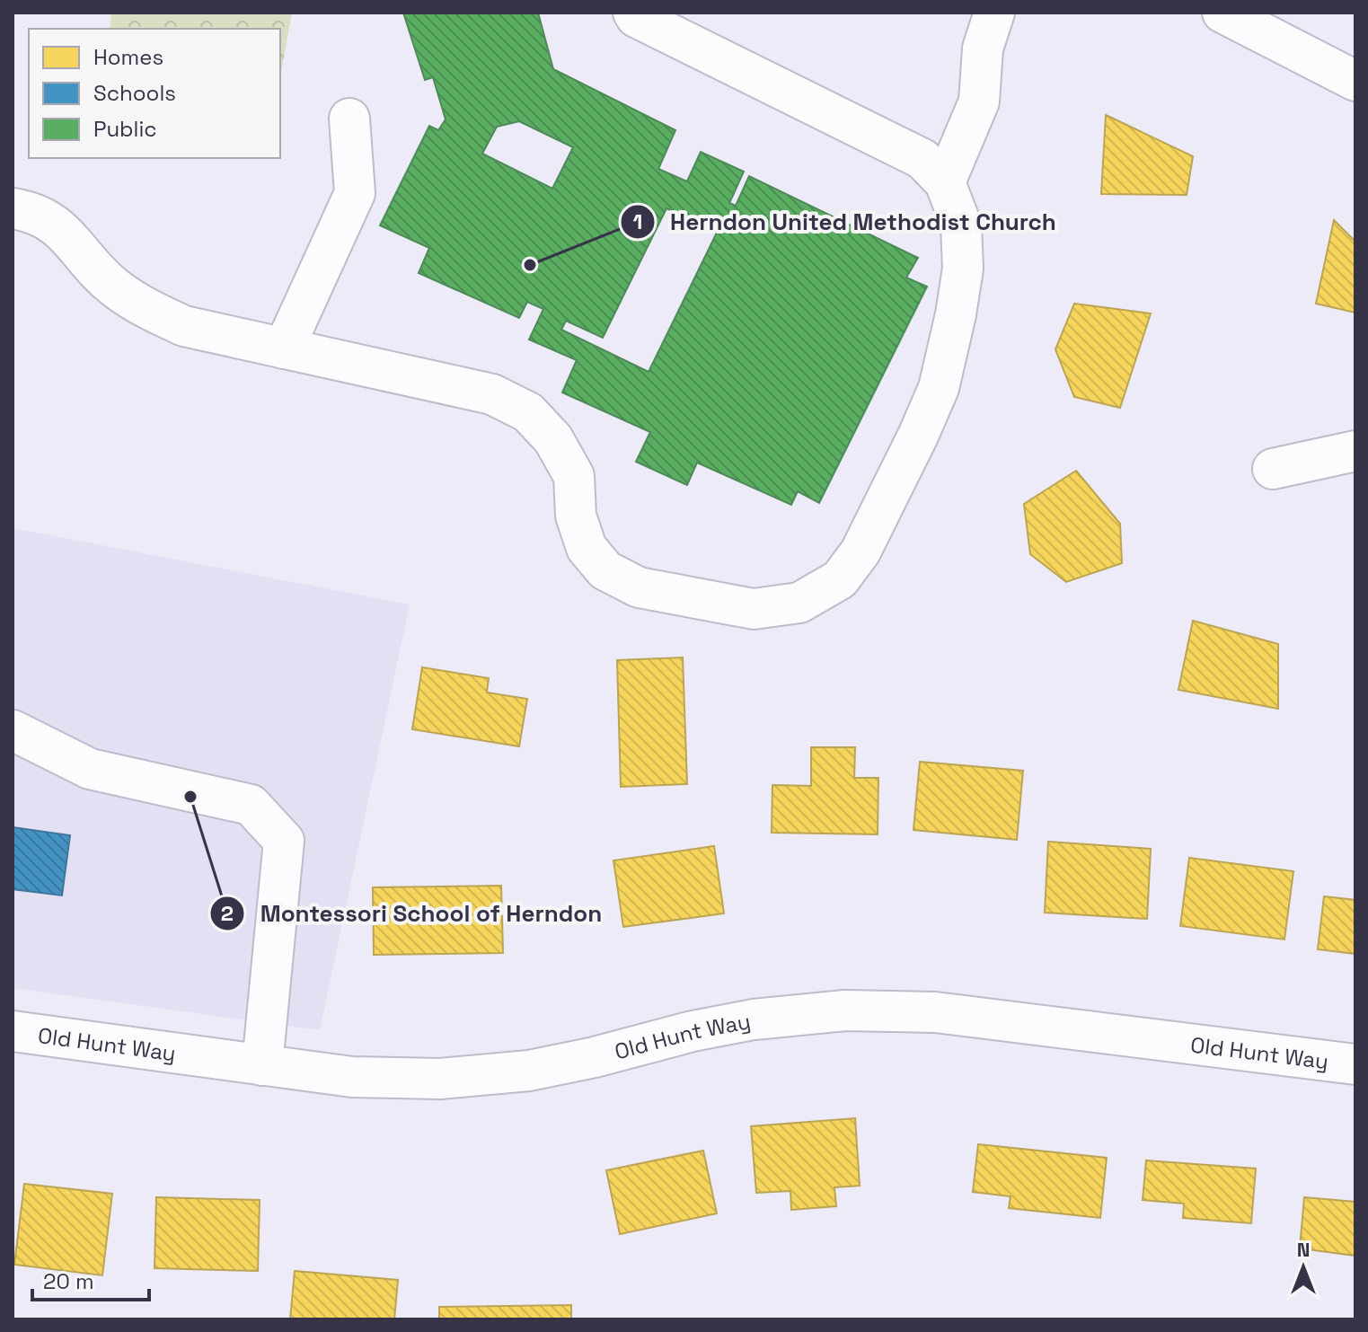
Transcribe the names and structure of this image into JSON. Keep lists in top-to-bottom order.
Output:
{
  "streets": {
    "street": ["Old Hunt Way"]
  },
  "places": ["Herndon United Methodist Church", "Montessori School of Herndon"],
  "legend": ["Homes", "Schools", "Public"],
  "scale_bar": "20 m",
  "north": "top"
}
